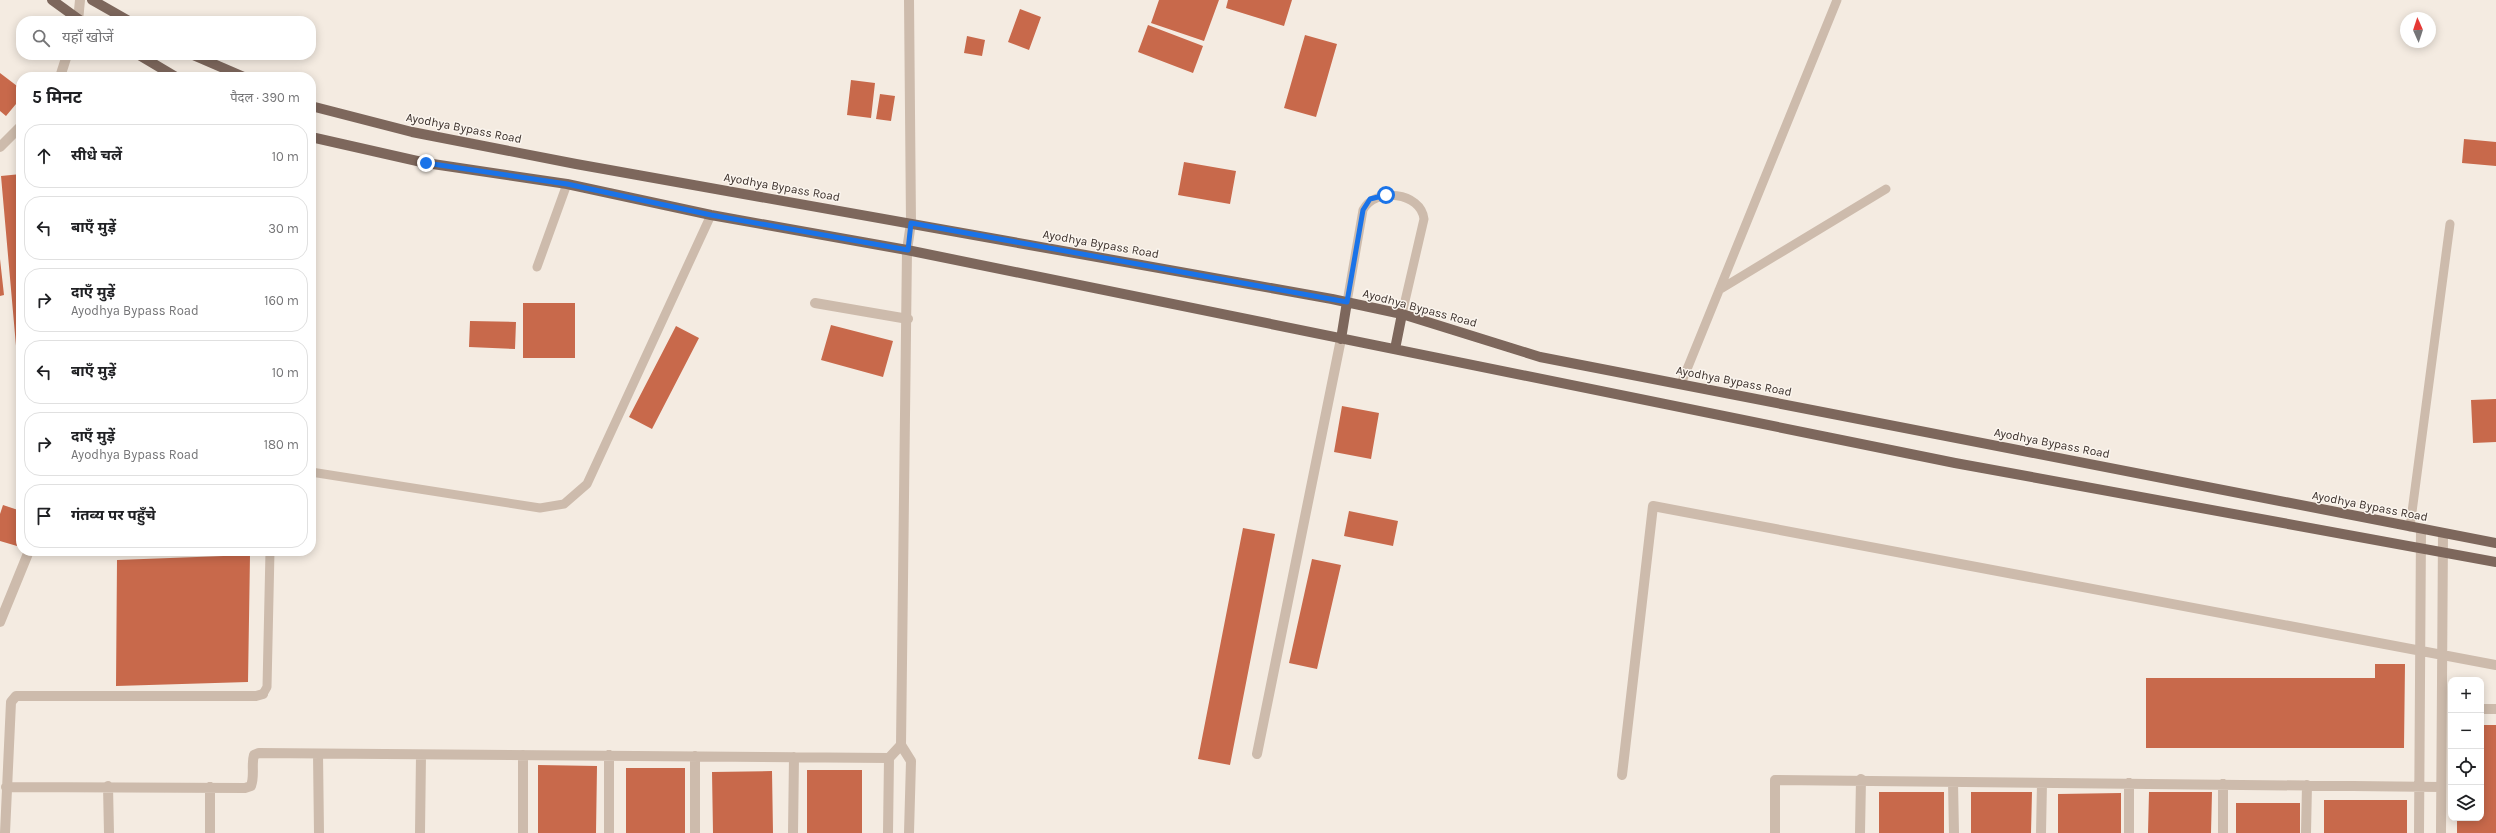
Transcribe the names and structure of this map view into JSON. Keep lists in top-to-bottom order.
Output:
{
  "streets": {
    "main road": ["Ayodhya Bypass Road"]
  },
  "north": "top",
  "page": {
    "search": "यहाँ खोजें",
    "heading": ["5 मिनट", "पैदल · 390 m"],
    "list": [
      ["सीधे चलें", "10 m"],
      ["बाएँ मुड़ें", "30 m"],
      ["दाएँ मुड़ें", "Ayodhya Bypass Road", "160 m"],
      ["बाएँ मुड़ें", "10 m"],
      ["दाएँ मुड़ें", "Ayodhya Bypass Road", "180 m"],
      "गंतव्य पर पहुँचे"
    ],
    "map_buttons": ["+", "−"]
  }
}
